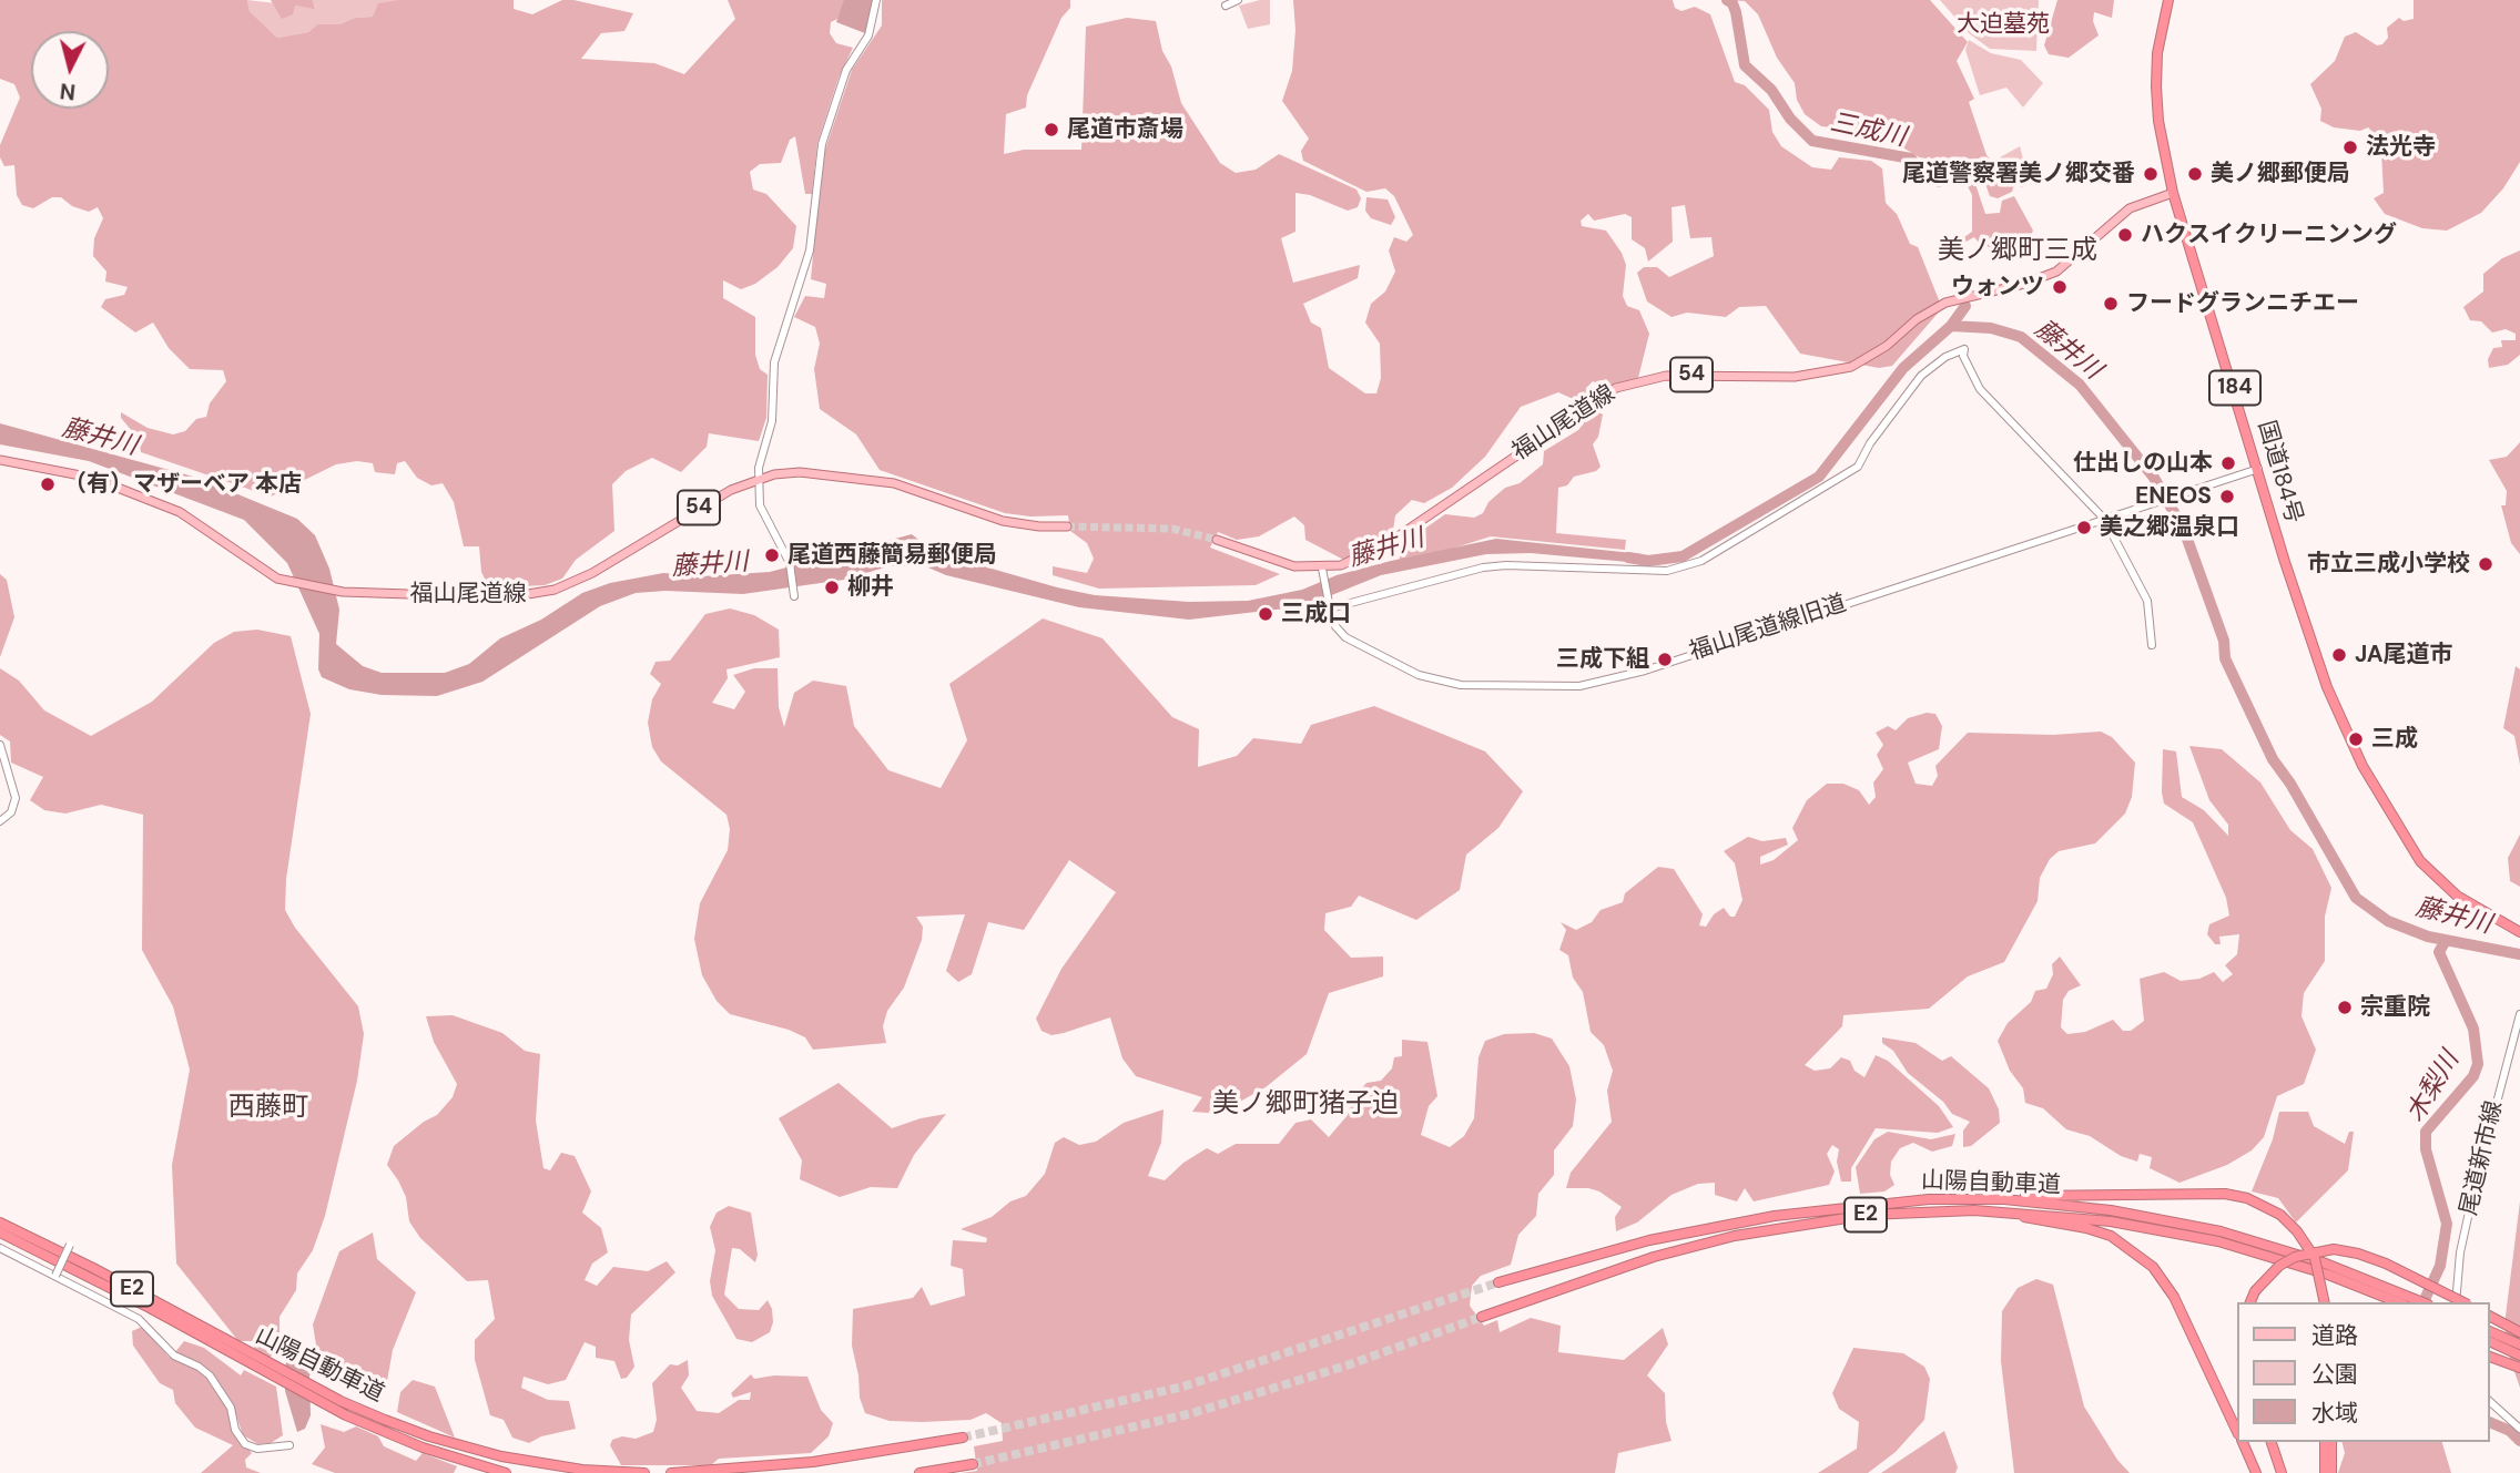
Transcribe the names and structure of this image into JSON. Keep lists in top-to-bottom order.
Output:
{
  "streets": {
    "highway": [
      "184",
      "国道184号",
      "山陽自動車道",
      "E2"
    ],
    "main road": ["54", "福山尾道線"],
    "street": ["福山尾道線旧道", "尾道新市線"]
  },
  "crossings": [
    ["福山尾道線", "国道184号"],
    ["福山尾道線", "福山尾道線旧道"],
    ["国道184号", "福山尾道線旧道"]
  ],
  "districts": ["美ノ郷町三成", "美ノ郷町猪子迫", "西藤町"],
  "water": ["三成川", "藤井川", "木梨川"],
  "parks": ["大迫墓苑"],
  "places": [
    "尾道市斎場",
    "法光寺",
    "尾道警察署美ノ郷交番",
    "美ノ郷郵便局",
    "ハクスイクリーニンング",
    "ウォンツ",
    "フードグランニチエー",
    "仕出しの山本",
    "（有）マザーベア 本店",
    "ENEOS",
    "美之郷温泉口",
    "尾道西藤簡易郵便局",
    "市立三成小学校",
    "柳井",
    "三成口",
    "JA尾道市",
    "三成下組",
    "三成",
    "宗重院"
  ],
  "legend": ["道路", "公園", "水域"],
  "north": "bottom"
}
